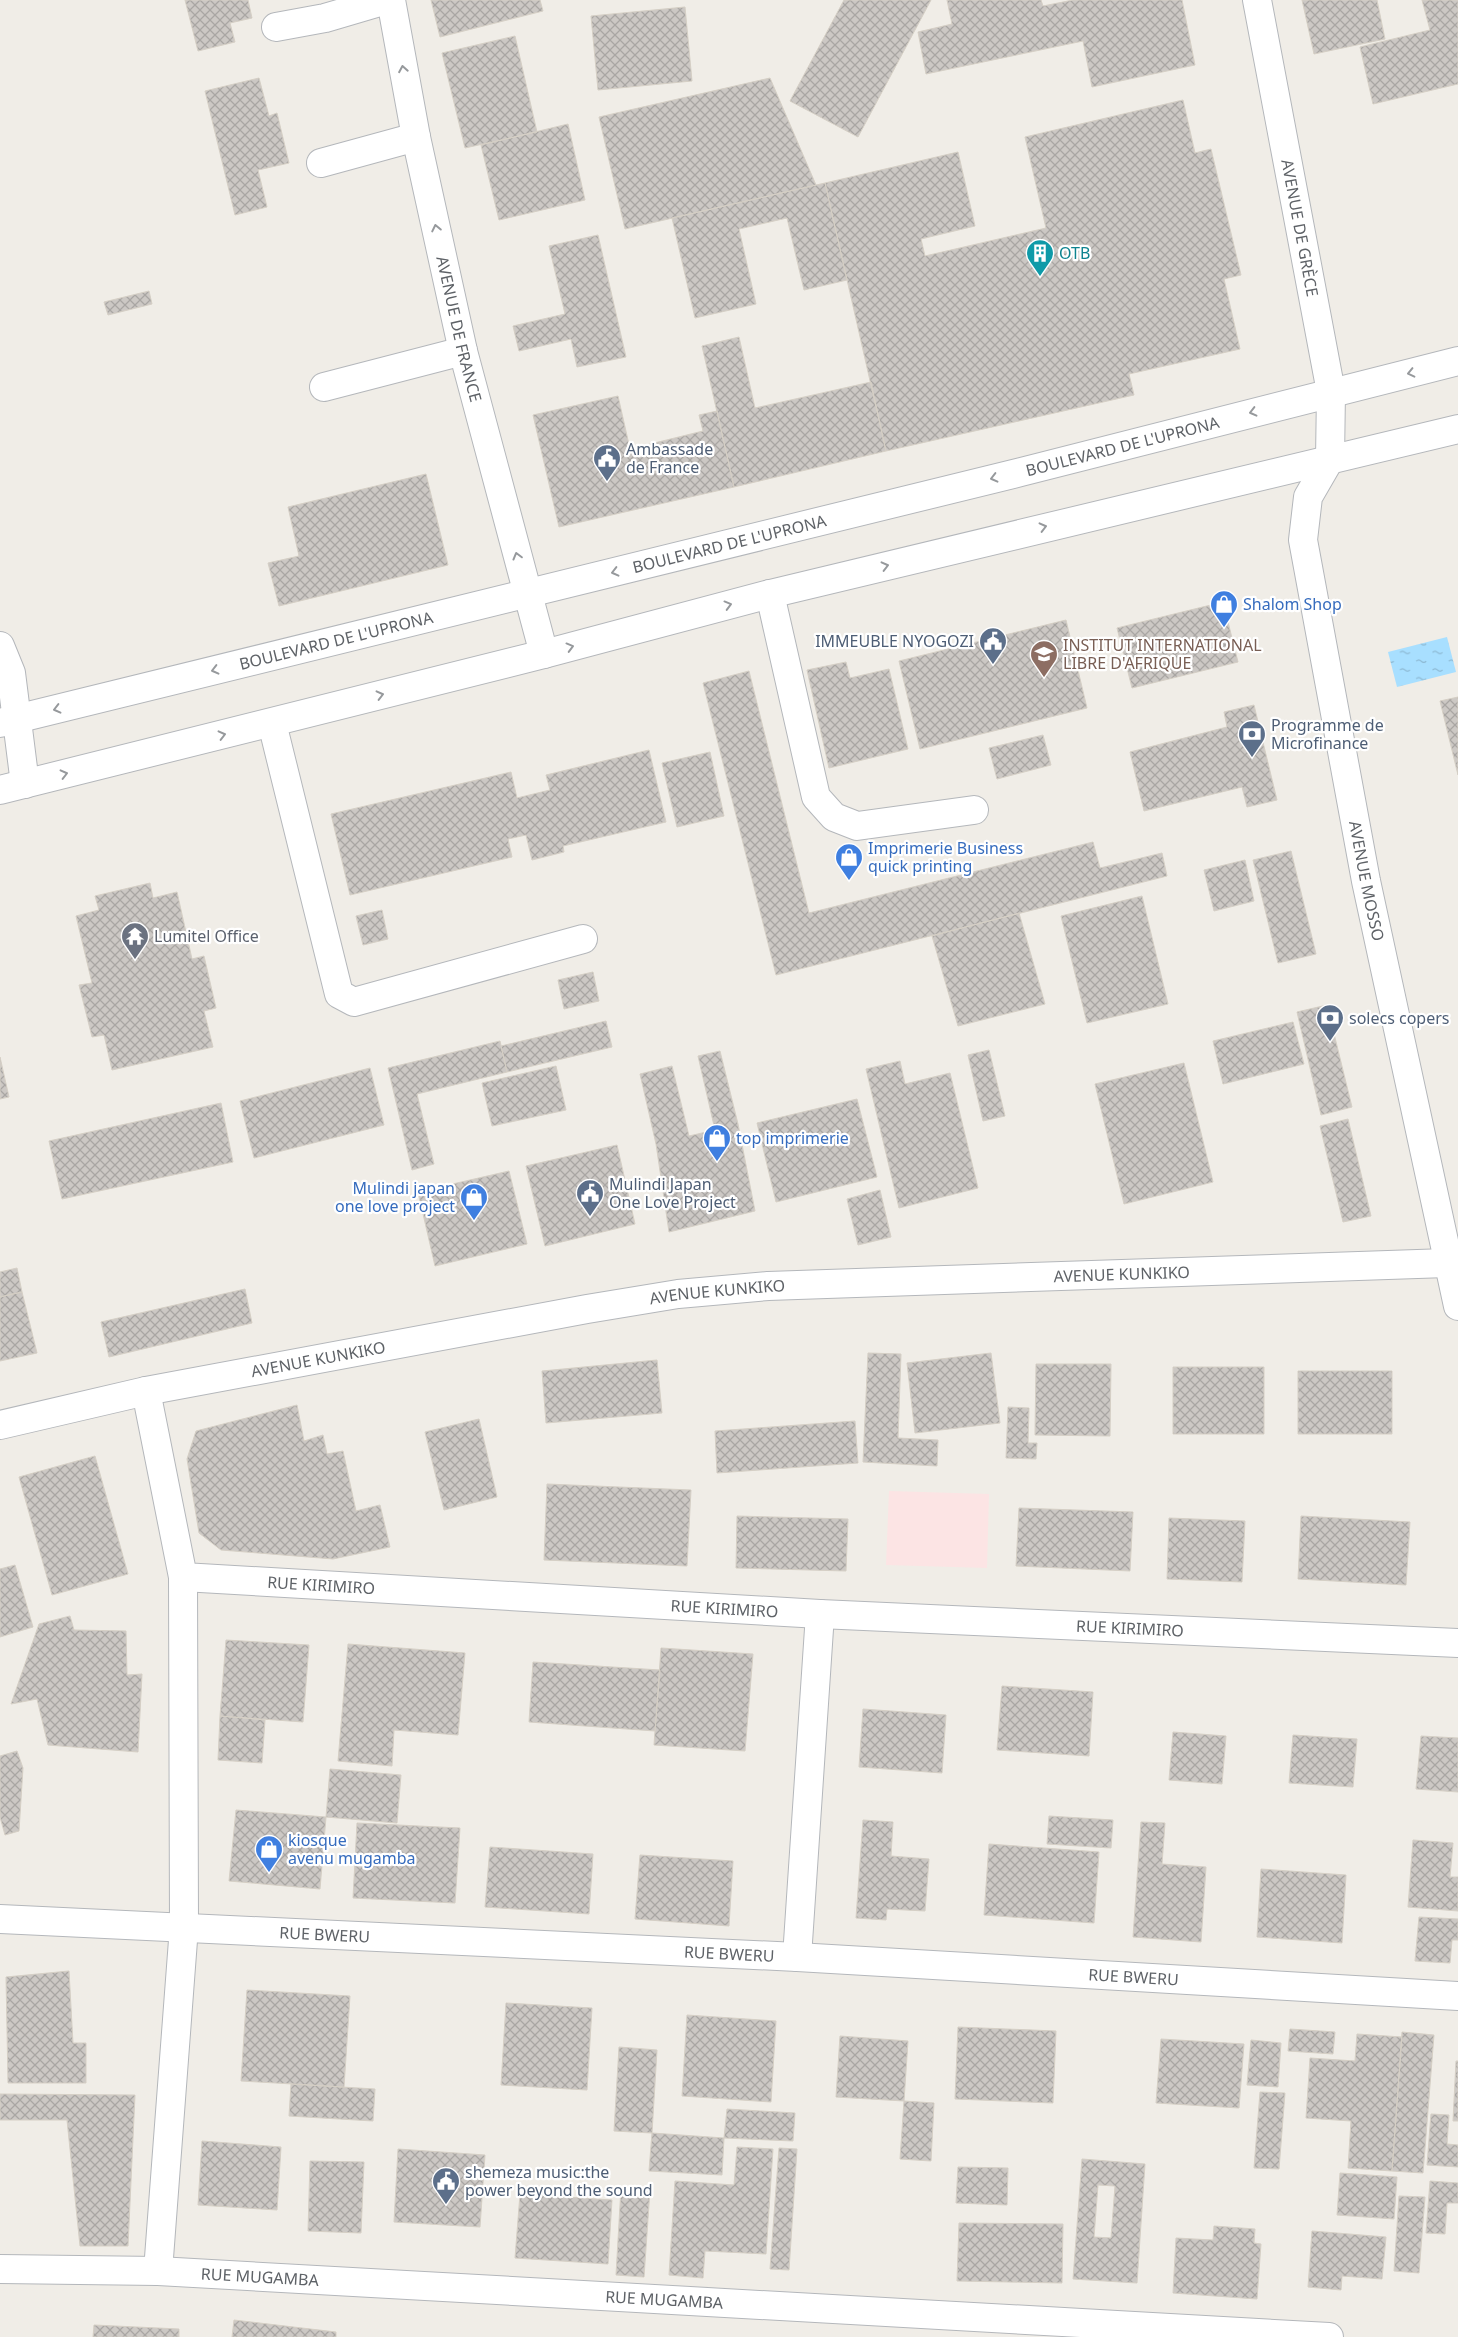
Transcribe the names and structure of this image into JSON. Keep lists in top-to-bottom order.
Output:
{
  "streets": {
    "street": [
      "AVENUE DE GRÈCE",
      "AVENUE DE FRANCE",
      "BOULEVARD DE L'UPRONA",
      "AVENUE MOSSO",
      "AVENUE KUNKIKO",
      "RUE KIRIMIRO",
      "RUE BWERU",
      "RUE MUGAMBA"
    ]
  },
  "crossings": [
    ["AVENUE DE GRÈCE", "BOULEVARD DE L'UPRONA"],
    ["AVENUE DE GRÈCE", "AVENUE MOSSO"],
    ["AVENUE DE FRANCE", "BOULEVARD DE L'UPRONA"],
    ["AVENUE MOSSO", "AVENUE KUNKIKO"]
  ],
  "one_way": ["AVENUE DE FRANCE"],
  "places": {
    "building": ["OTB"],
    "public building": [
      "Ambassade de France",
      "IMMEUBLE NYOGOZI",
      "Mulindi Japan One Love Project",
      "shemeza music:the power beyond the sound"
    ],
    "shop": [
      "Shalom Shop",
      "Imprimerie Business quick printing",
      "top imprimerie",
      "Mulindi japan one love project",
      "kiosque avenu mugamba"
    ],
    "school or university": ["INSTITUT INTERNATIONAL LIBRE D'AFRIQUE"],
    "bank": ["Programme de Microfinance", "solecs copers"],
    "temple": ["Lumitel Office"]
  }
}
